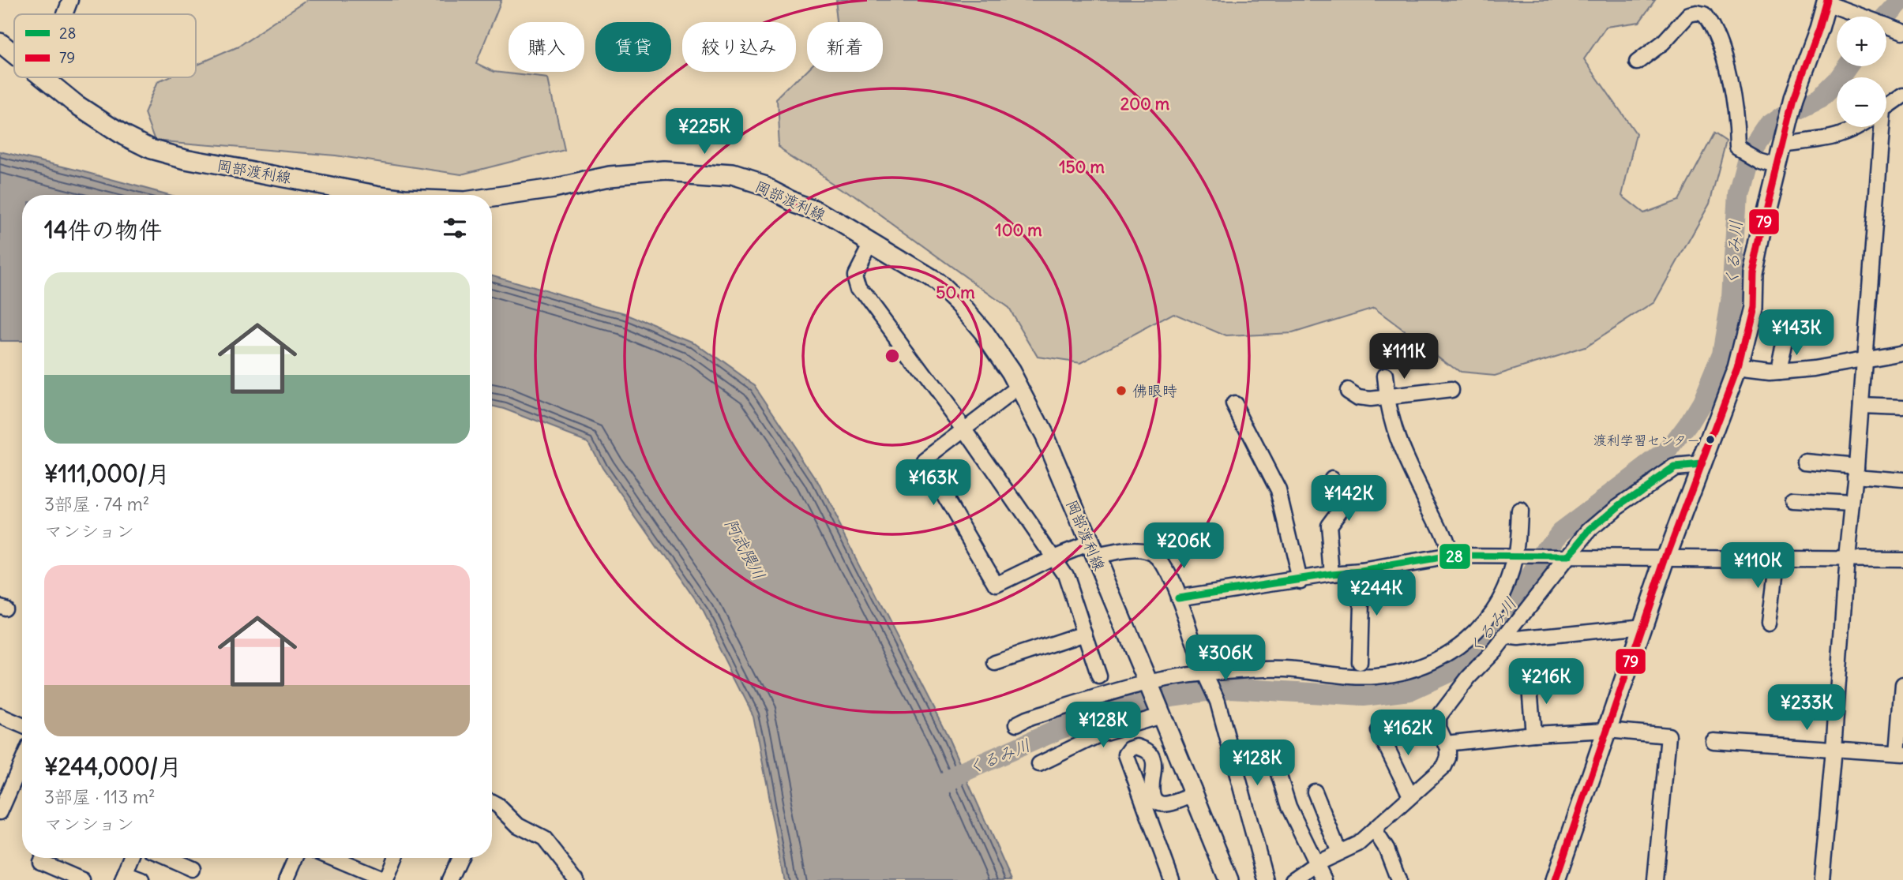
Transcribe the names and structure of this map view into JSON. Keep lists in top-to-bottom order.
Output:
{
  "streets": {
    "main road": ["岡部渡利線"]
  },
  "water": ["くるみ川", "阿武隈川"],
  "places": ["佛眼時", "渡利学習センター"],
  "lines": ["transit line 79", "transit line 28"],
  "legend": ["28", "79"],
  "page": {
    "map_buttons": ["+", "−"],
    "chip": [
      "購入",
      "賃貸",
      "絞り込み",
      "新着"
    ],
    "price": [
      "¥225K",
      "¥143K",
      "¥111K",
      "¥163K",
      "¥142K",
      "¥206K",
      "¥110K",
      "¥244K",
      "¥306K",
      "¥216K",
      "¥233K",
      "¥128K",
      "¥162K",
      "¥128K"
    ],
    "heading": "14件の物件",
    "list": [
      {
        "name": "¥111,000/月",
        "note": "3部屋 · 74 m² · マンション"
      },
      {
        "name": "¥244,000/月",
        "note": "3部屋 · 113 m² · マンション"
      }
    ]
  },
  "rings": [
    "200 m",
    "150 m",
    "100 m",
    "50 m"
  ]
}
